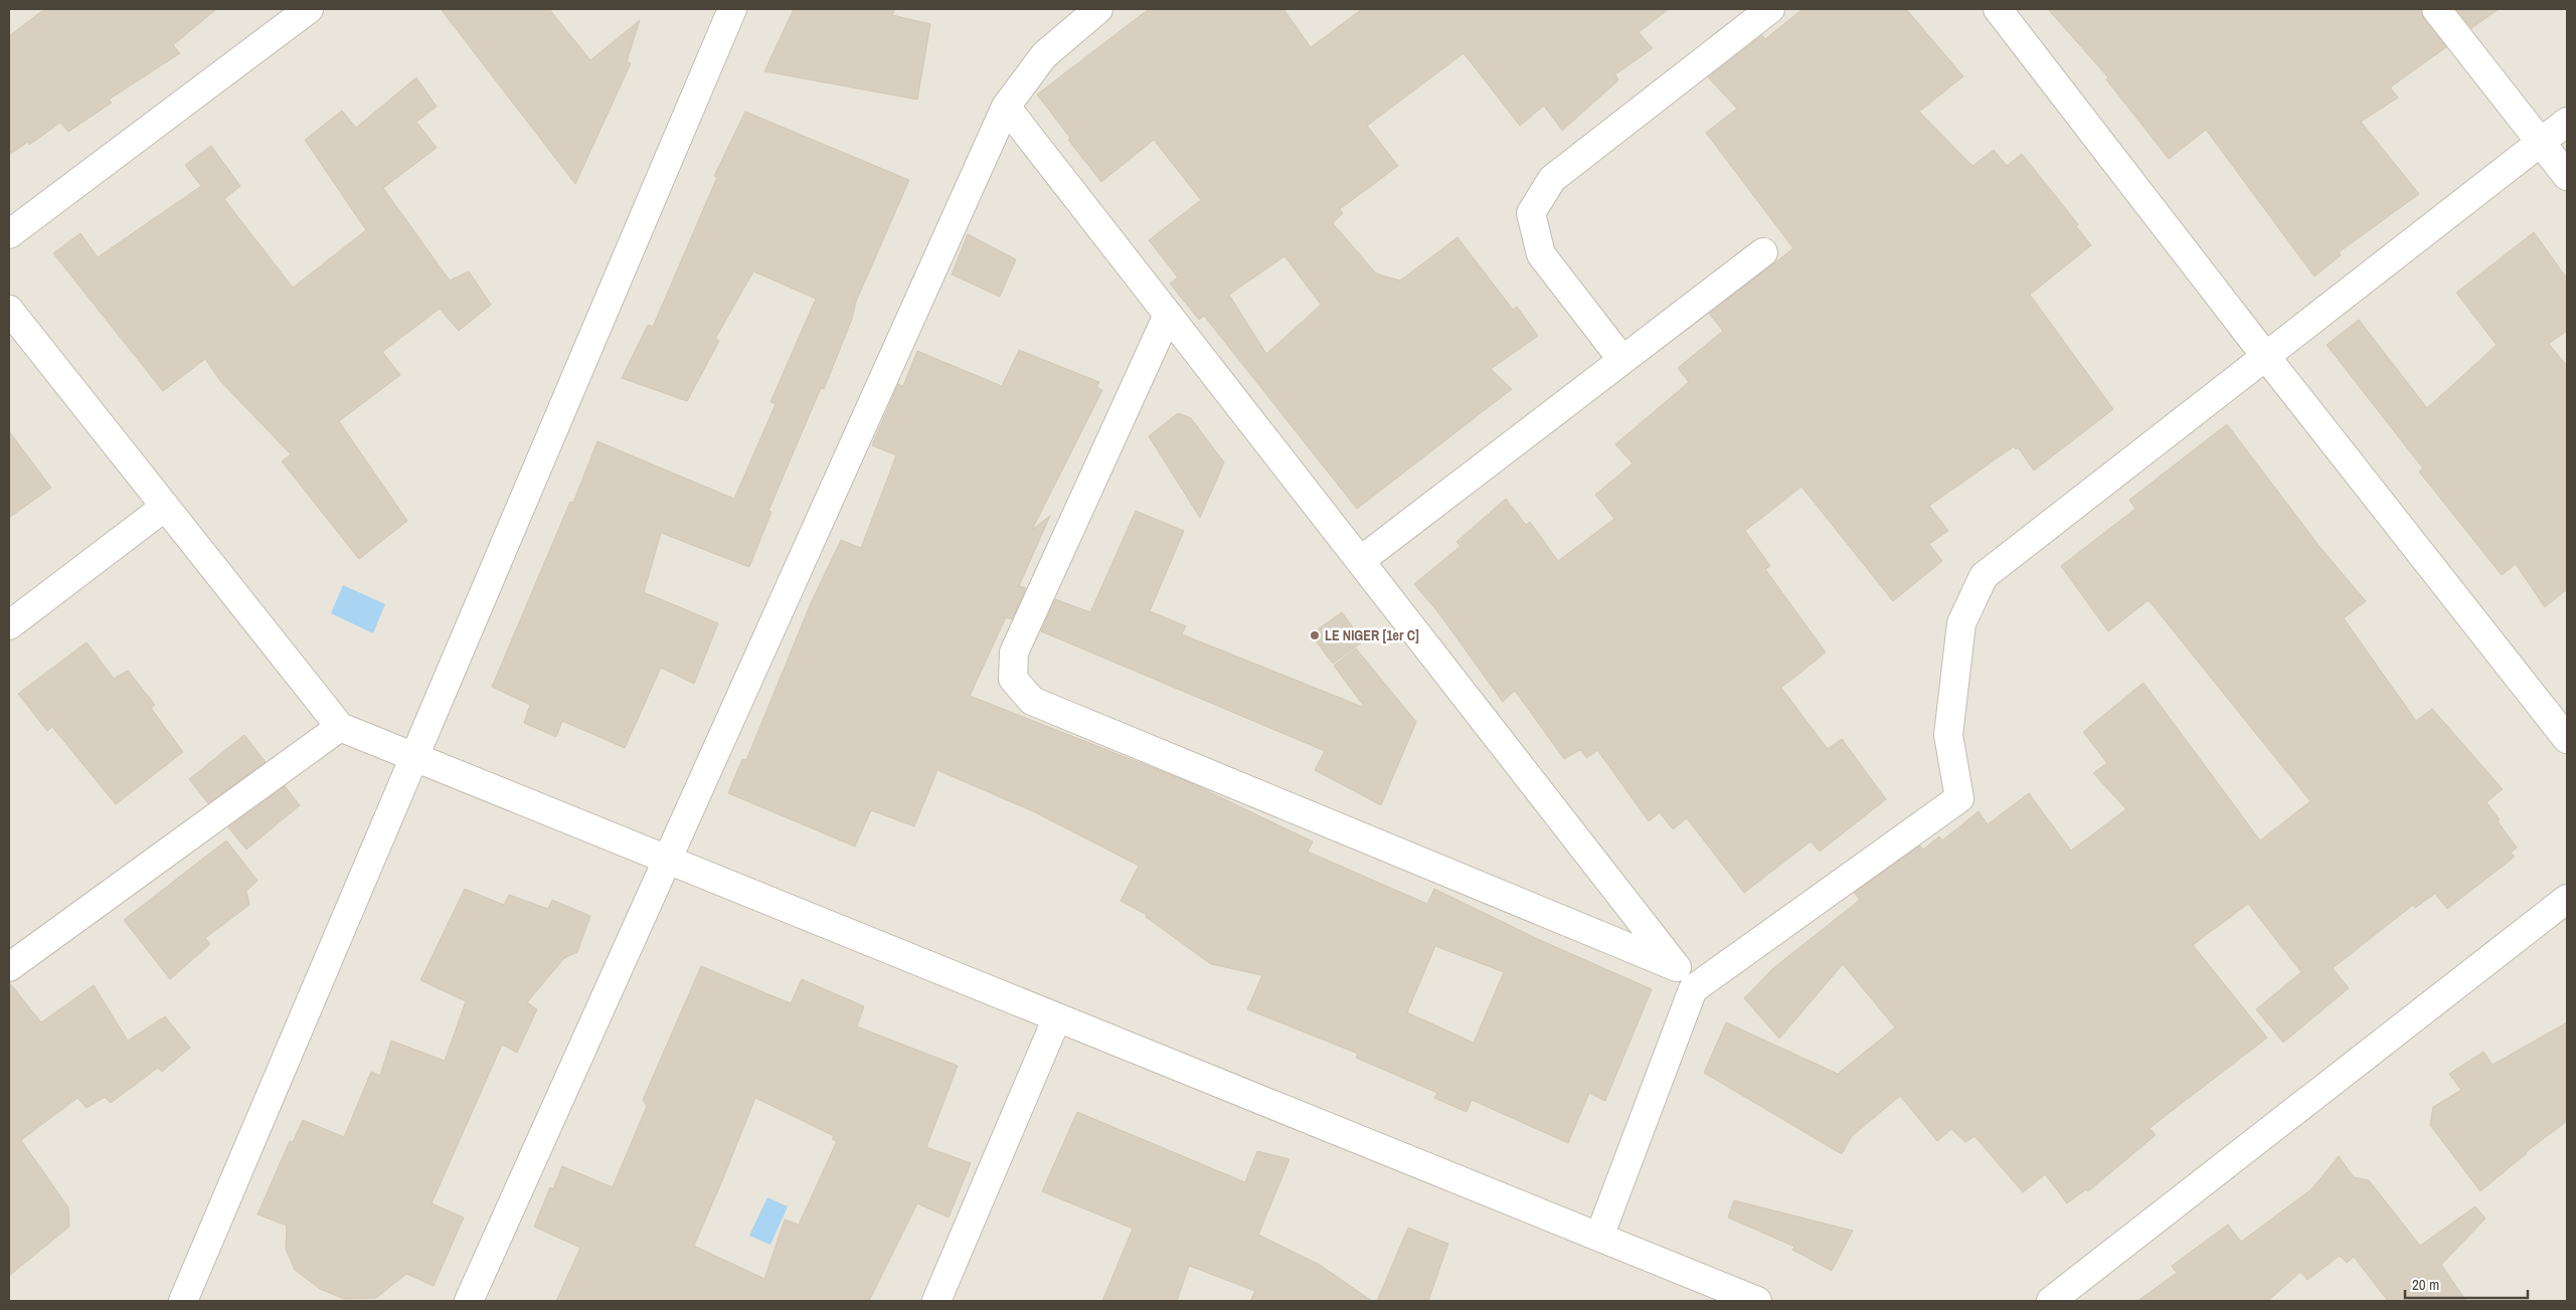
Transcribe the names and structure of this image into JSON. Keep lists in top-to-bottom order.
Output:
{
  "places": ["LE NIGER [1er C]"],
  "scale_bar": "20 m"
}
